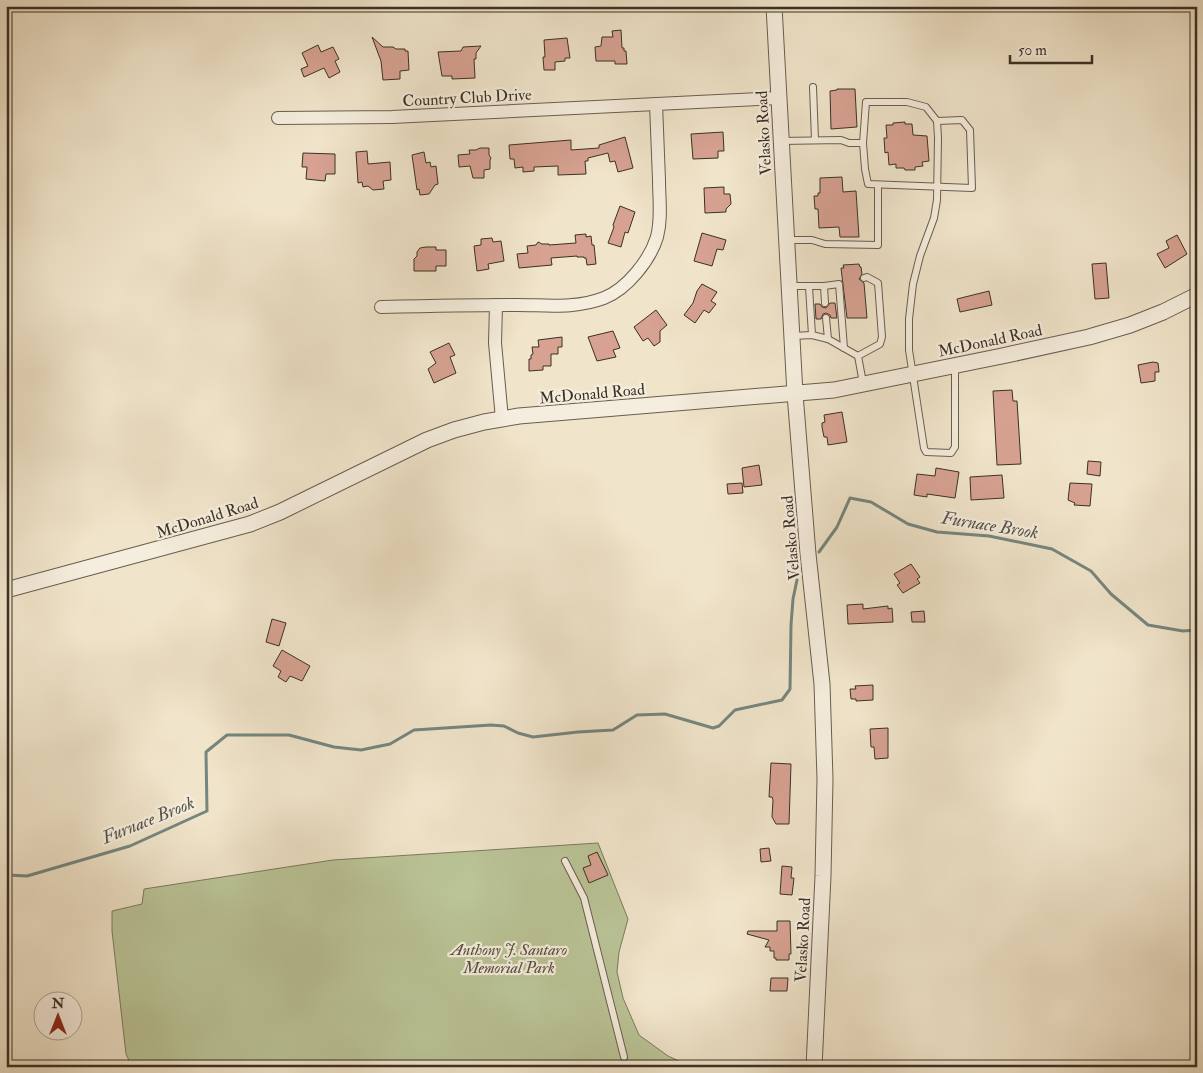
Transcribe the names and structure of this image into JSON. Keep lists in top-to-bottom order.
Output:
{
  "streets": {
    "street": ["Country Club Drive", "Velasko Road", "McDonald Road"]
  },
  "crossings": [
    ["Country Club Drive", "Velasko Road"],
    ["Velasko Road", "McDonald Road"]
  ],
  "water": ["Furnace Brook"],
  "parks": ["Anthony J. Santaro Memorial Park"],
  "scale_bar": "50 m",
  "north": "top"
}
